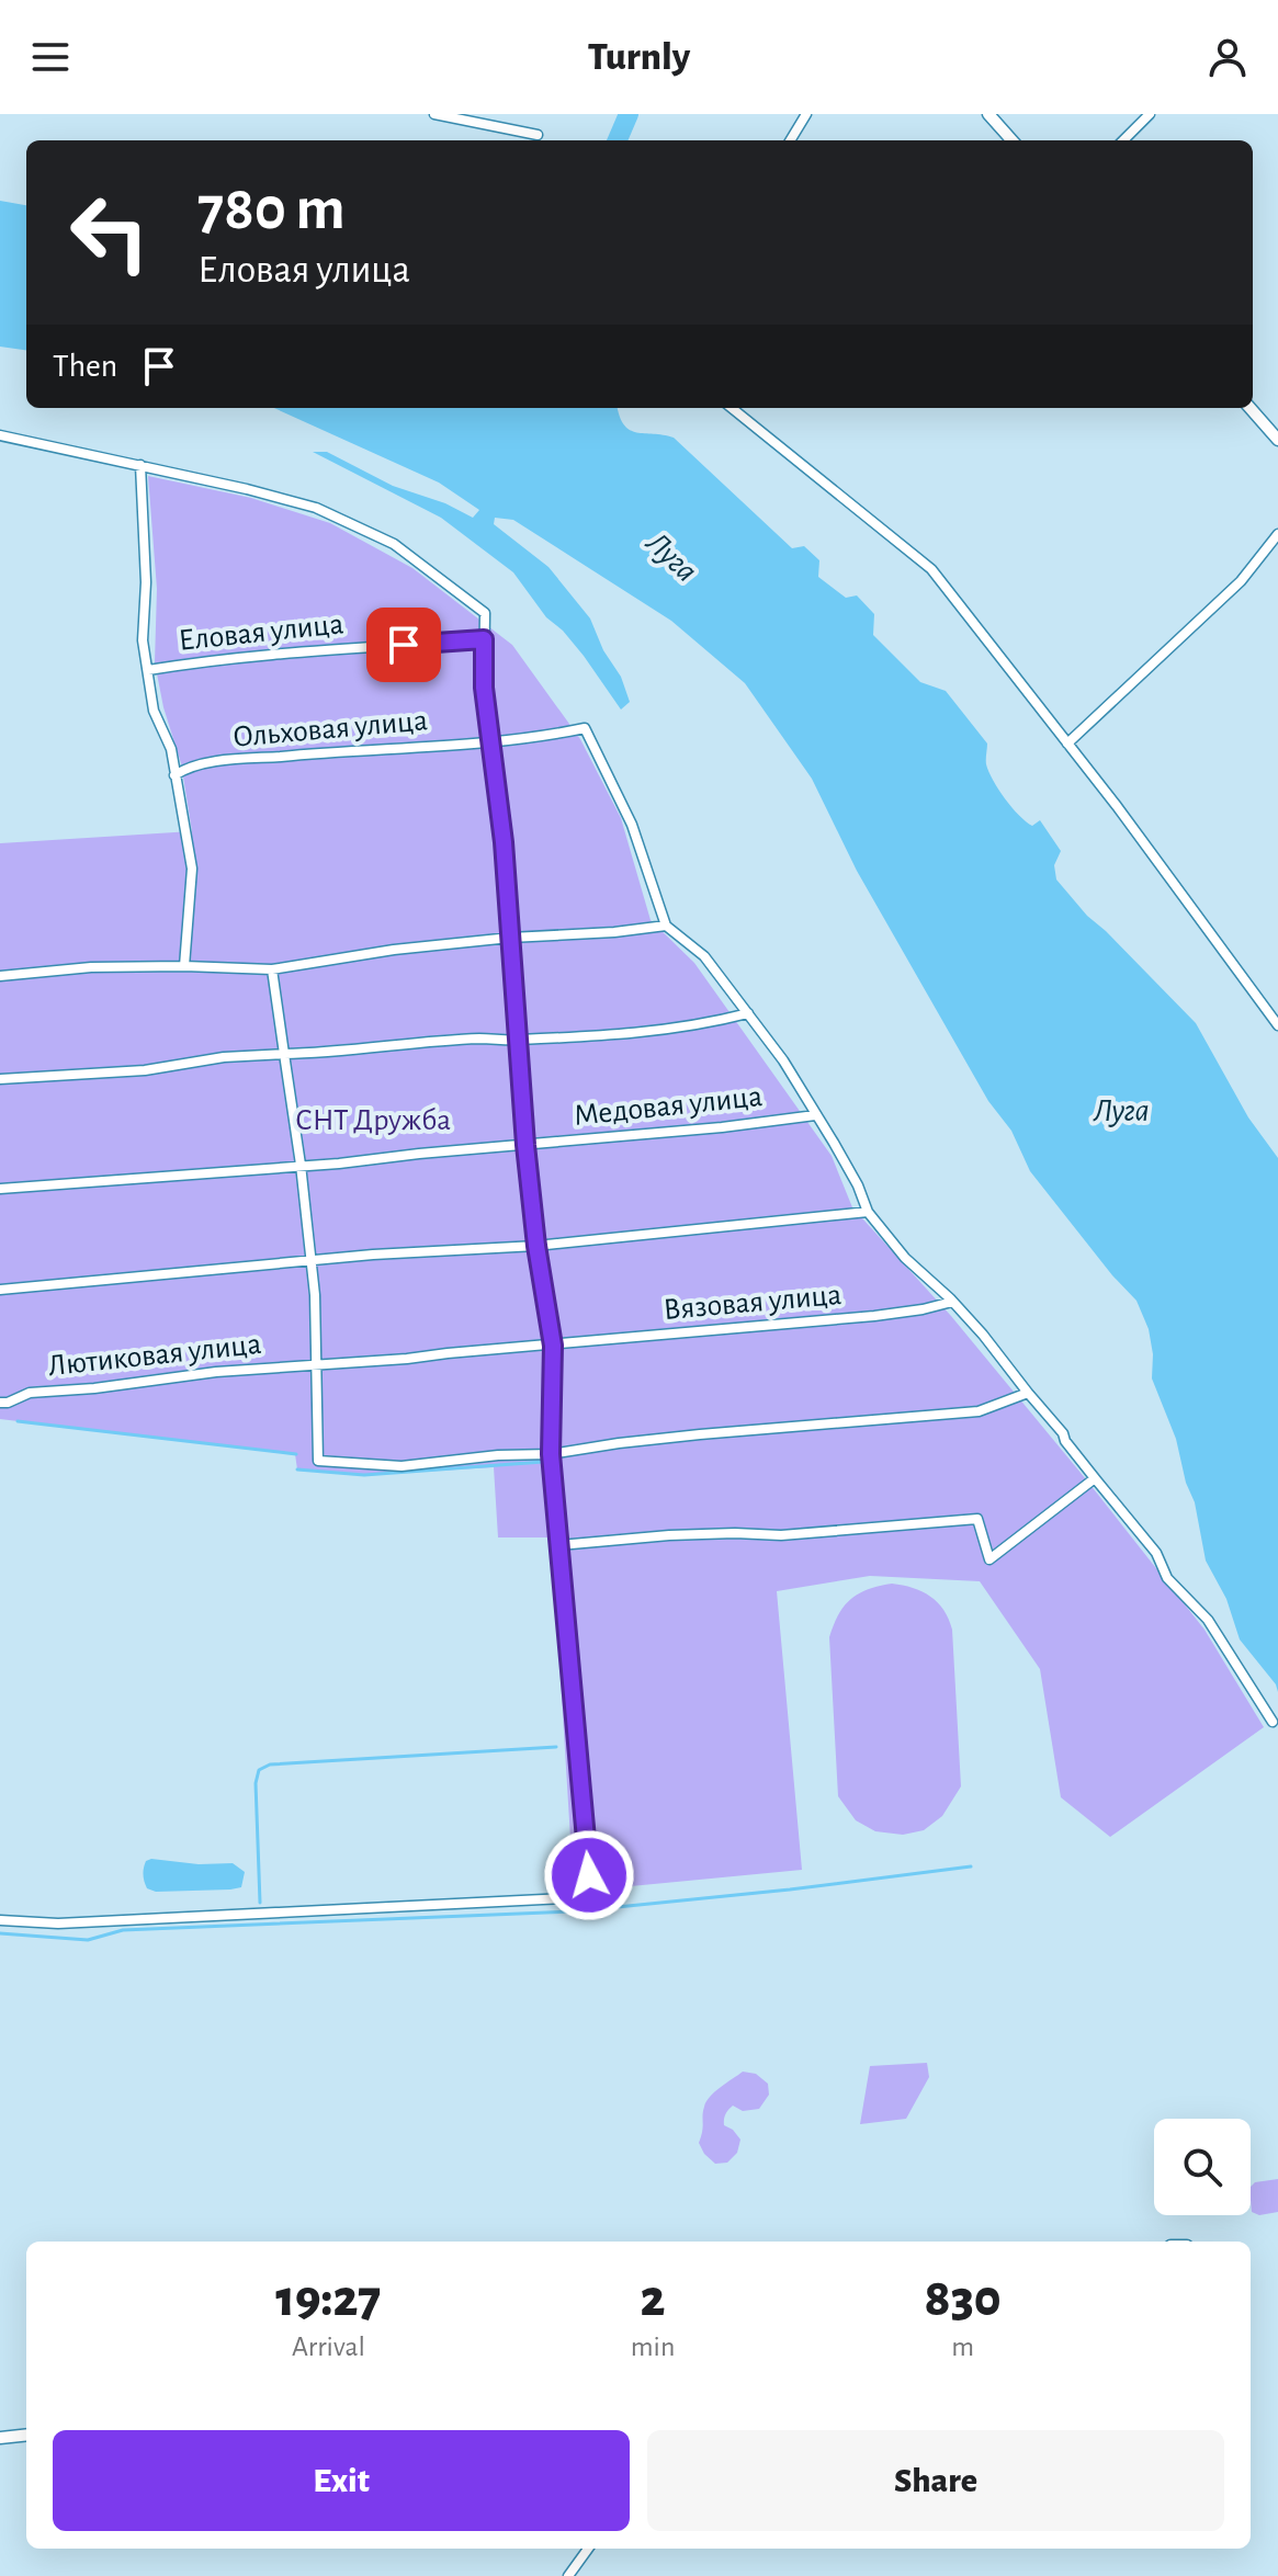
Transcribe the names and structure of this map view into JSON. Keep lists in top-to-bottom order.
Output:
{
  "streets": {
    "street": [
      "Еловая улица",
      "Ольховая улица",
      "Медовая улица",
      "Вязовая улица",
      "Лютиковая улица"
    ]
  },
  "crossings": [
    ["Вязовая улица", "Лютиковая улица"]
  ],
  "water": ["Луга"],
  "parks": ["СНТ Дружба"],
  "page": {
    "header": "Turnly",
    "turn": ["780 m", "Еловая улица"],
    "then": "Then",
    "eta": [
      "19:27",
      "Arrival",
      "2",
      "min",
      "830",
      "m"
    ],
    "buttons": ["Exit", "Share"]
  }
}
